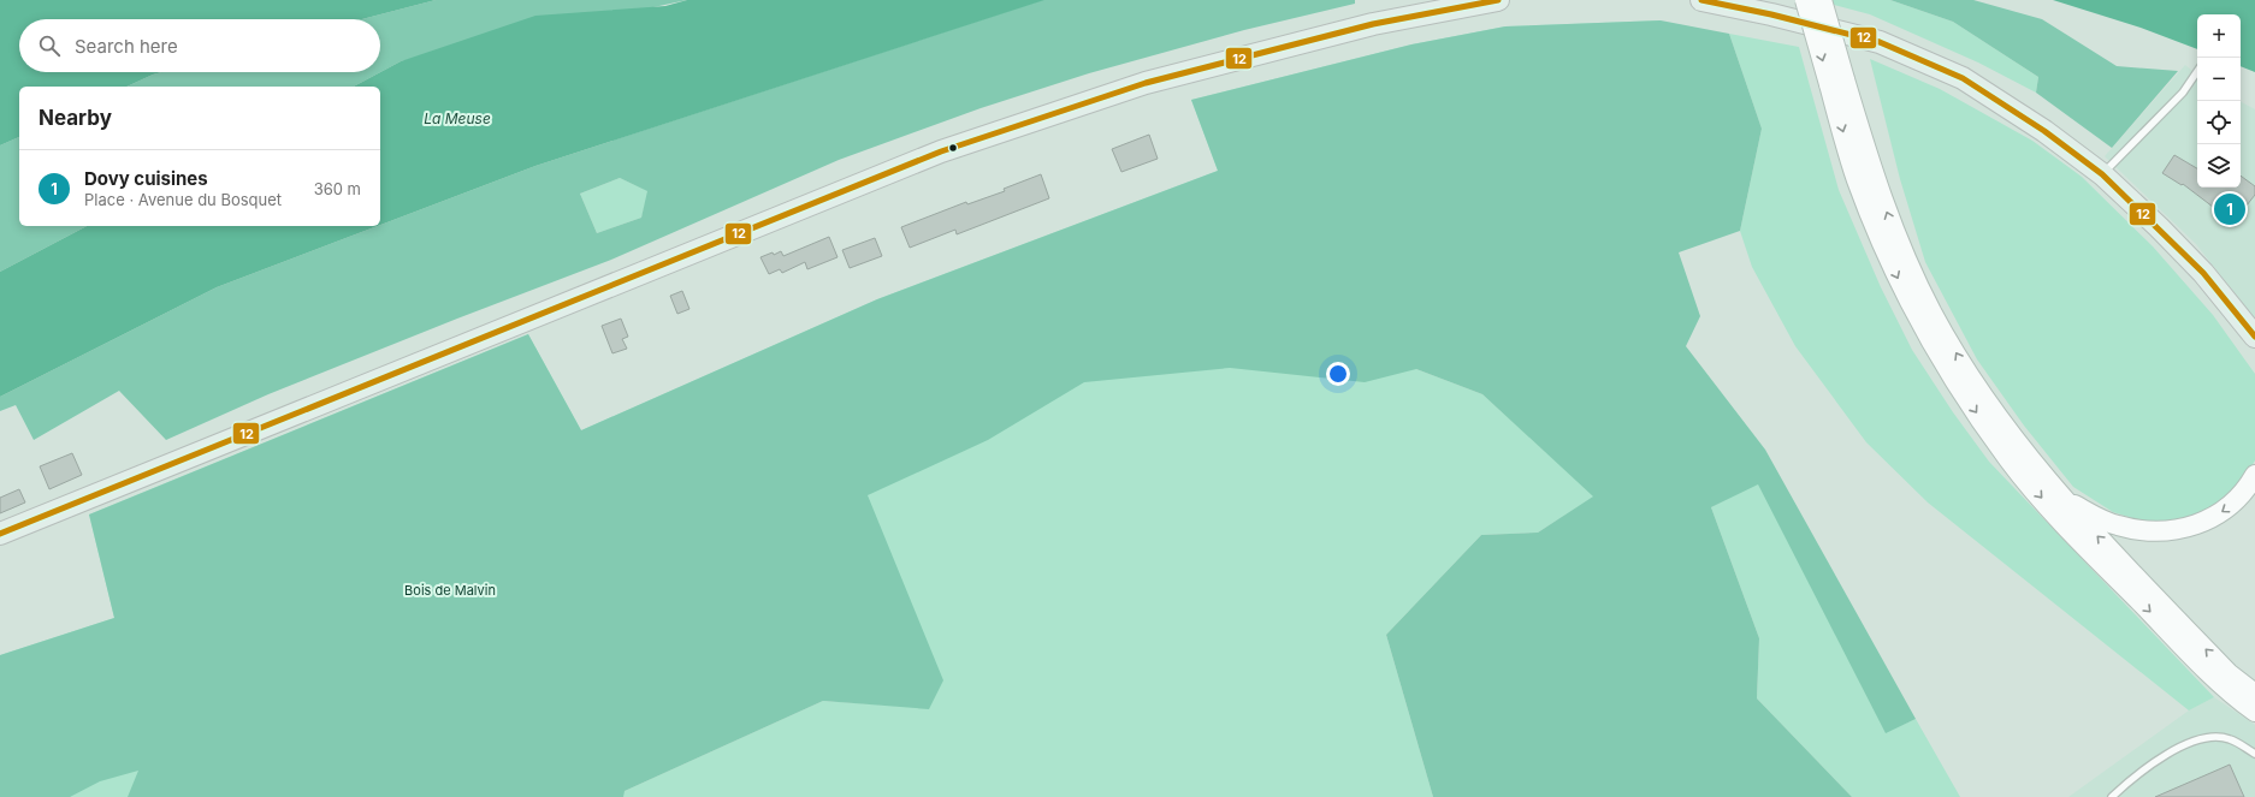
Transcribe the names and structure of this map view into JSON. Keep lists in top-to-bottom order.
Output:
{
  "water": ["La Meuse"],
  "parks": ["Bois de Malvin"],
  "lines": ["transit line 12"],
  "page": {
    "map_buttons": ["+", "−"],
    "search": "Search here",
    "heading": "Nearby",
    "list": [
      {
        "mark": "1",
        "name": "Dovy cuisines",
        "note": "Place · Avenue du Bosquet",
        "value": "360 m"
      }
    ],
    "pins": "1"
  }
}
